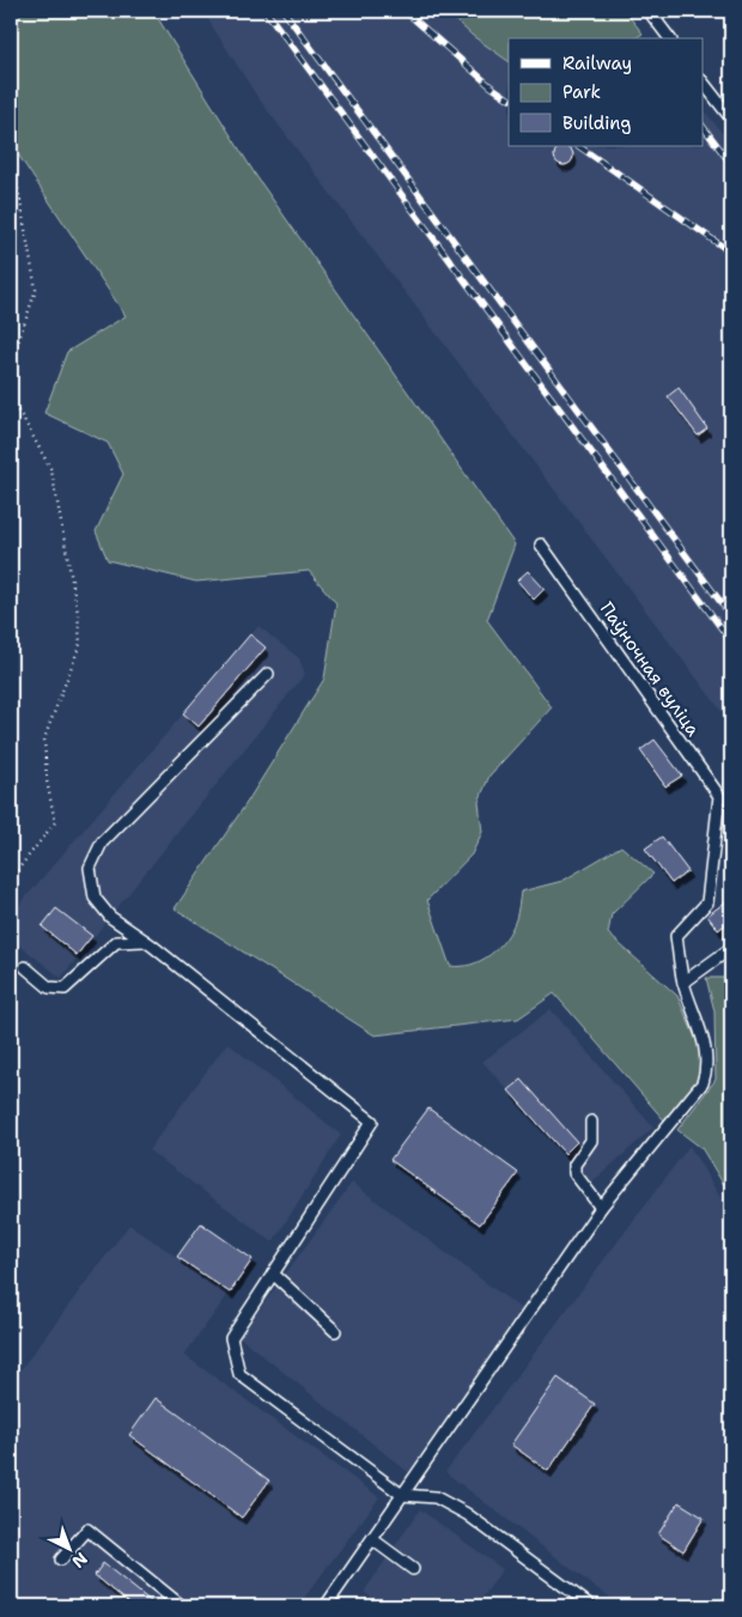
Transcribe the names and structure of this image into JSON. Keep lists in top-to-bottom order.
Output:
{
  "streets": {
    "lane": ["Паўночная вуліца"]
  },
  "legend": ["Railway", "Park", "Building"],
  "north": "bottom right"
}
